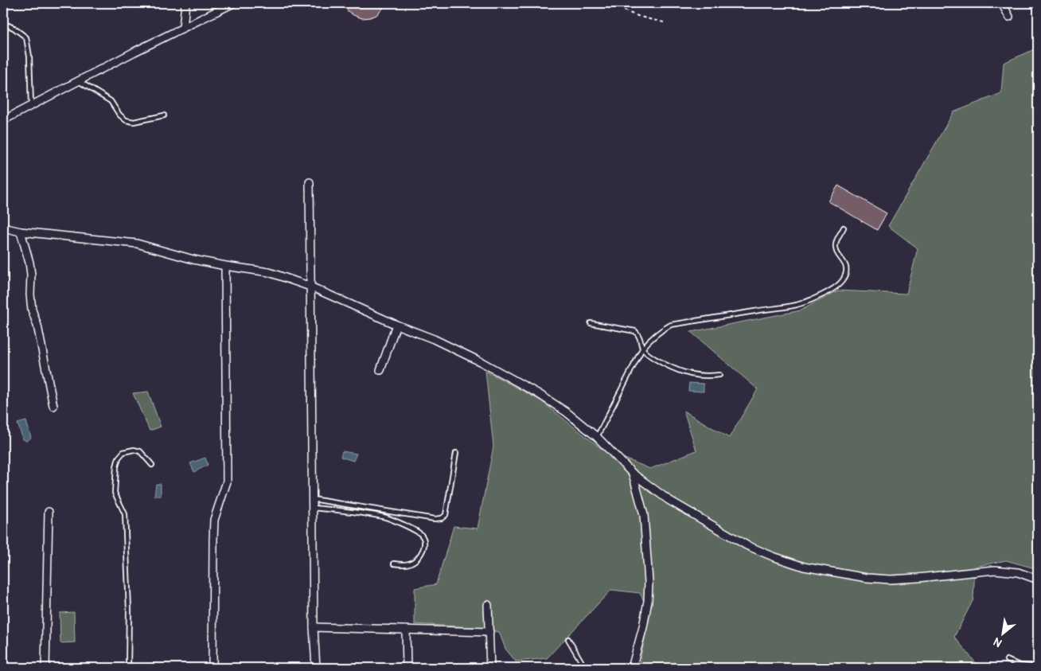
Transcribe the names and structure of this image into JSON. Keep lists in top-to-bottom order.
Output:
{
  "north": "bottom left"
}
